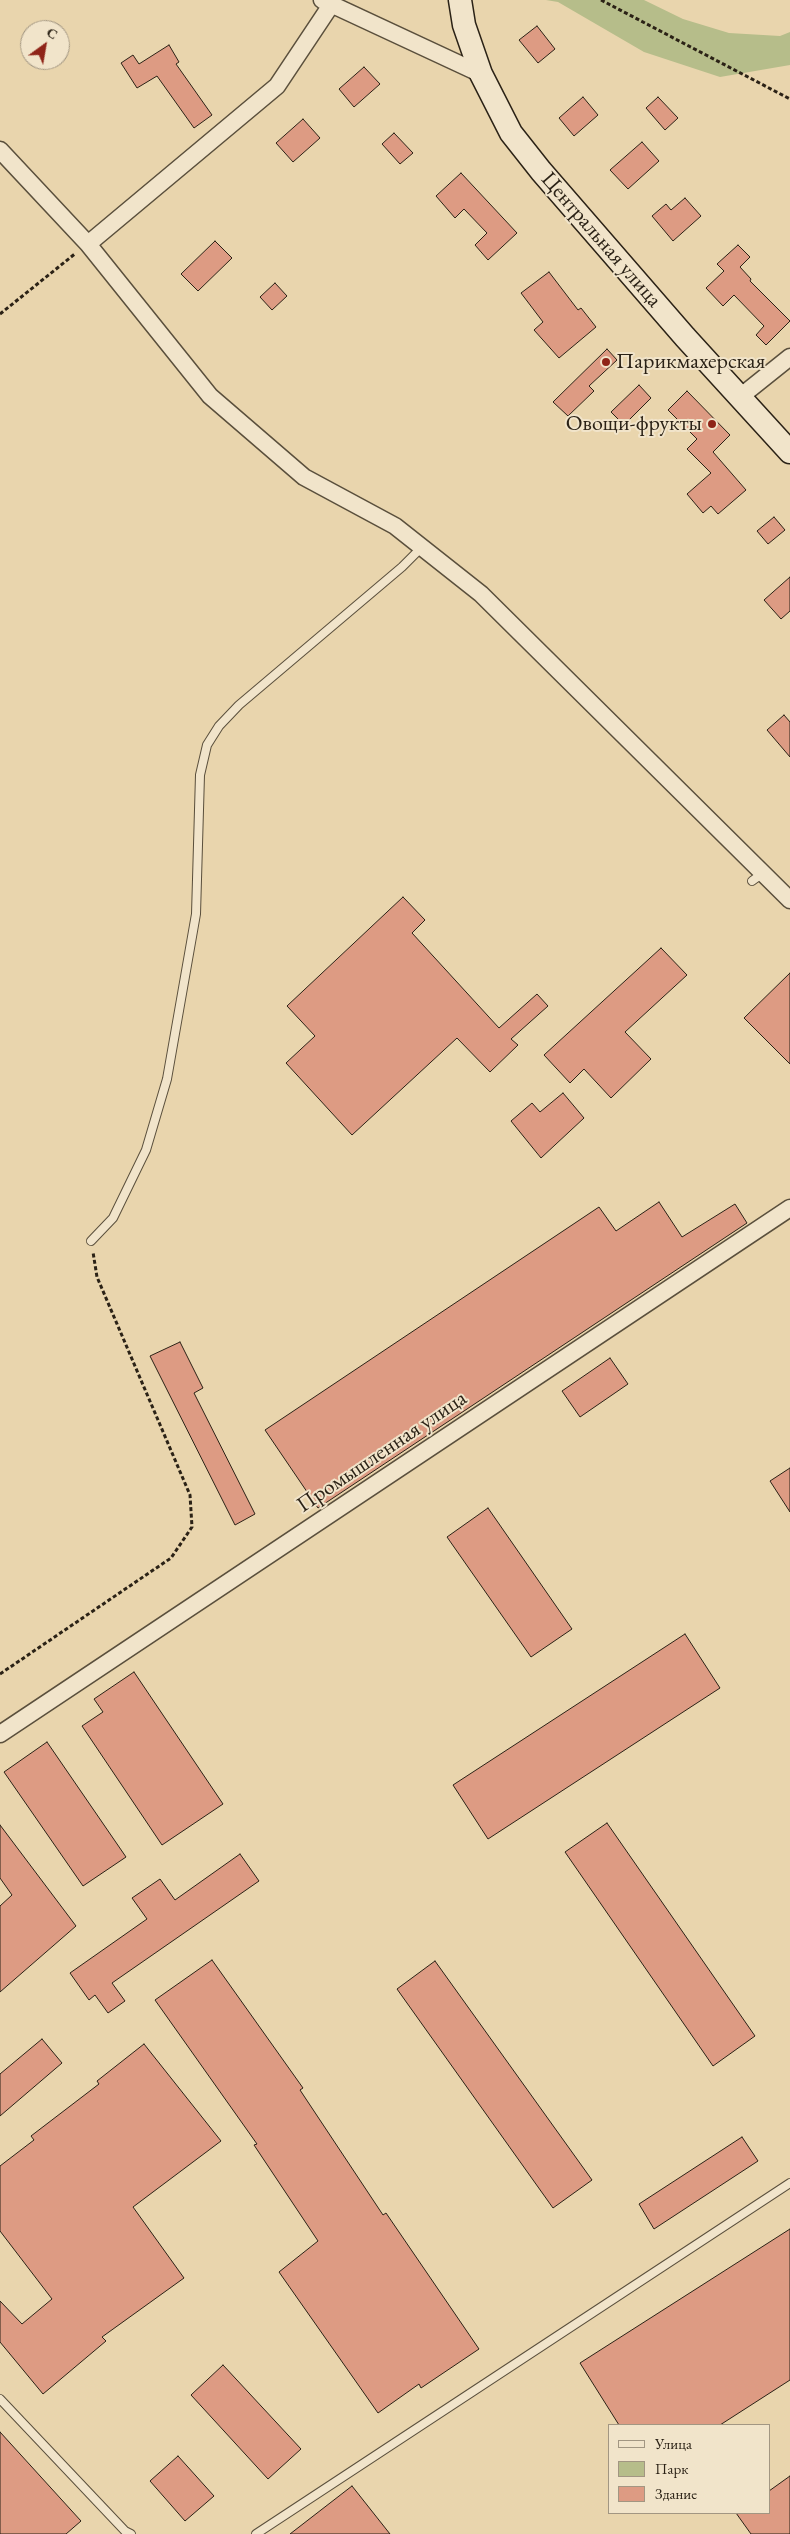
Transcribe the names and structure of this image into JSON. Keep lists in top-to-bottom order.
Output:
{
  "streets": {
    "main road": ["Центральная улица"],
    "street": ["Промышленная улица"]
  },
  "places": ["Парикмахерская", "Овощи-фрукты"],
  "legend": ["Улица", "Парк", "Здание"],
  "north": "top right"
}
